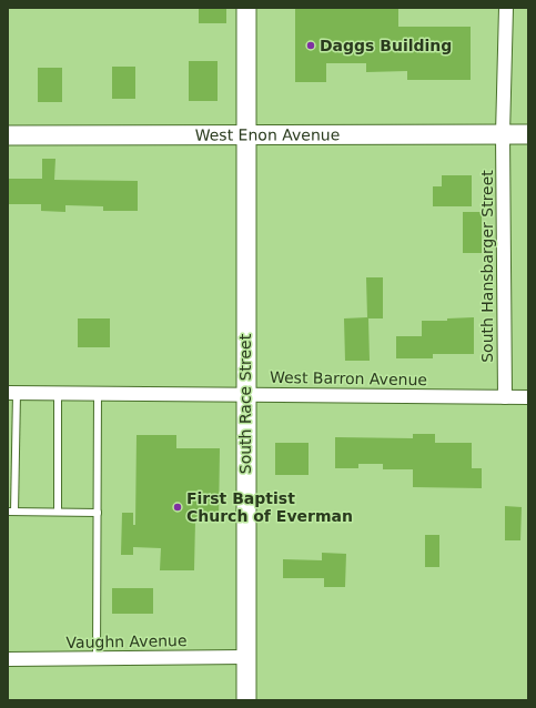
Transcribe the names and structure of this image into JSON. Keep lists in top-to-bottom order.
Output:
{
  "streets": {
    "main road": ["West Enon Avenue", "South Race Street"],
    "street": ["South Hansbarger Street", "West Barron Avenue", "Vaughn Avenue"]
  },
  "crossings": [
    ["West Enon Avenue", "South Hansbarger Street"],
    ["West Enon Avenue", "South Race Street"],
    ["South Hansbarger Street", "West Barron Avenue"],
    ["West Barron Avenue", "South Race Street"],
    ["South Race Street", "Vaughn Avenue"]
  ],
  "places": ["Daggs Building", "First Baptist Church of Everman"]
}
